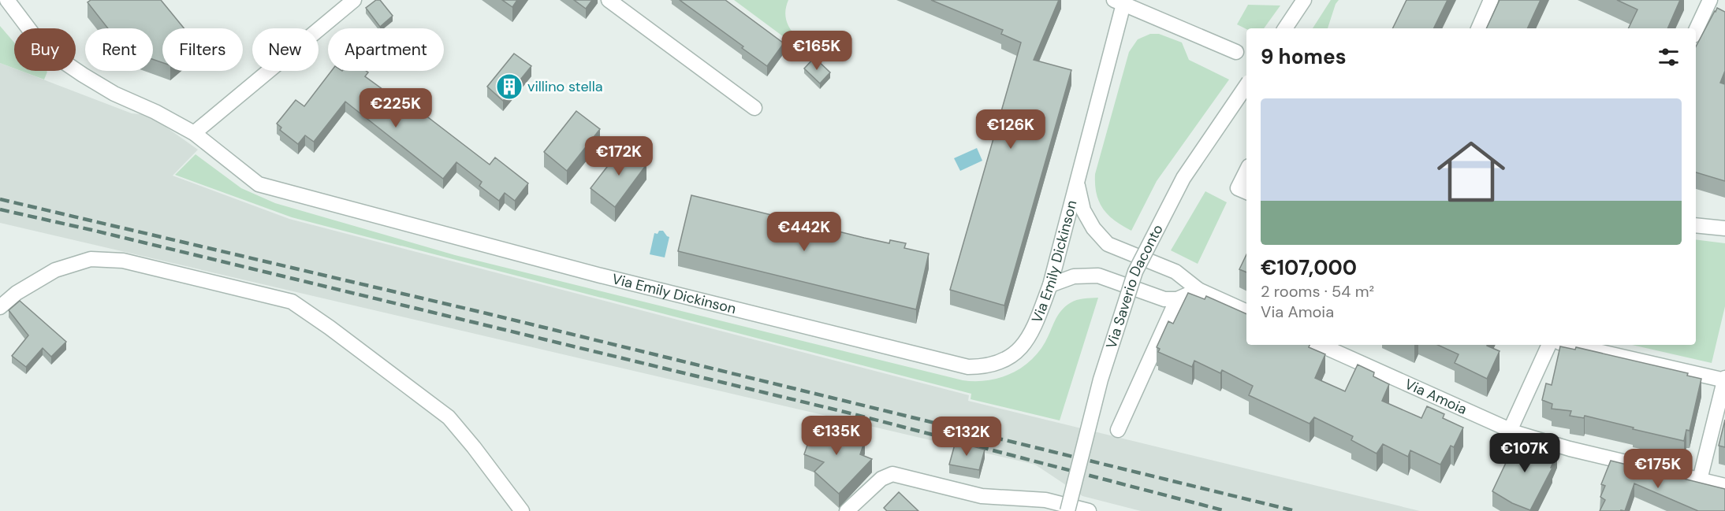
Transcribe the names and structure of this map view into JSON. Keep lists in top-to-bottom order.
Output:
{
  "streets": {
    "street": ["Via Emily Dickinson", "Via Saverio Daconto", "Via Amoia"]
  },
  "places": {
    "building": ["villino stella"]
  },
  "page": {
    "chip": [
      "Buy",
      "Rent",
      "Filters",
      "New",
      "Apartment"
    ],
    "heading": "9 homes",
    "price": [
      "€165K",
      "€225K",
      "€126K",
      "€172K",
      "€442K",
      "€135K",
      "€132K",
      "€107K",
      "€175K"
    ],
    "list": [
      {
        "name": "€107,000",
        "note": "2 rooms · 54 m² · Via Amoia"
      }
    ]
  }
}
